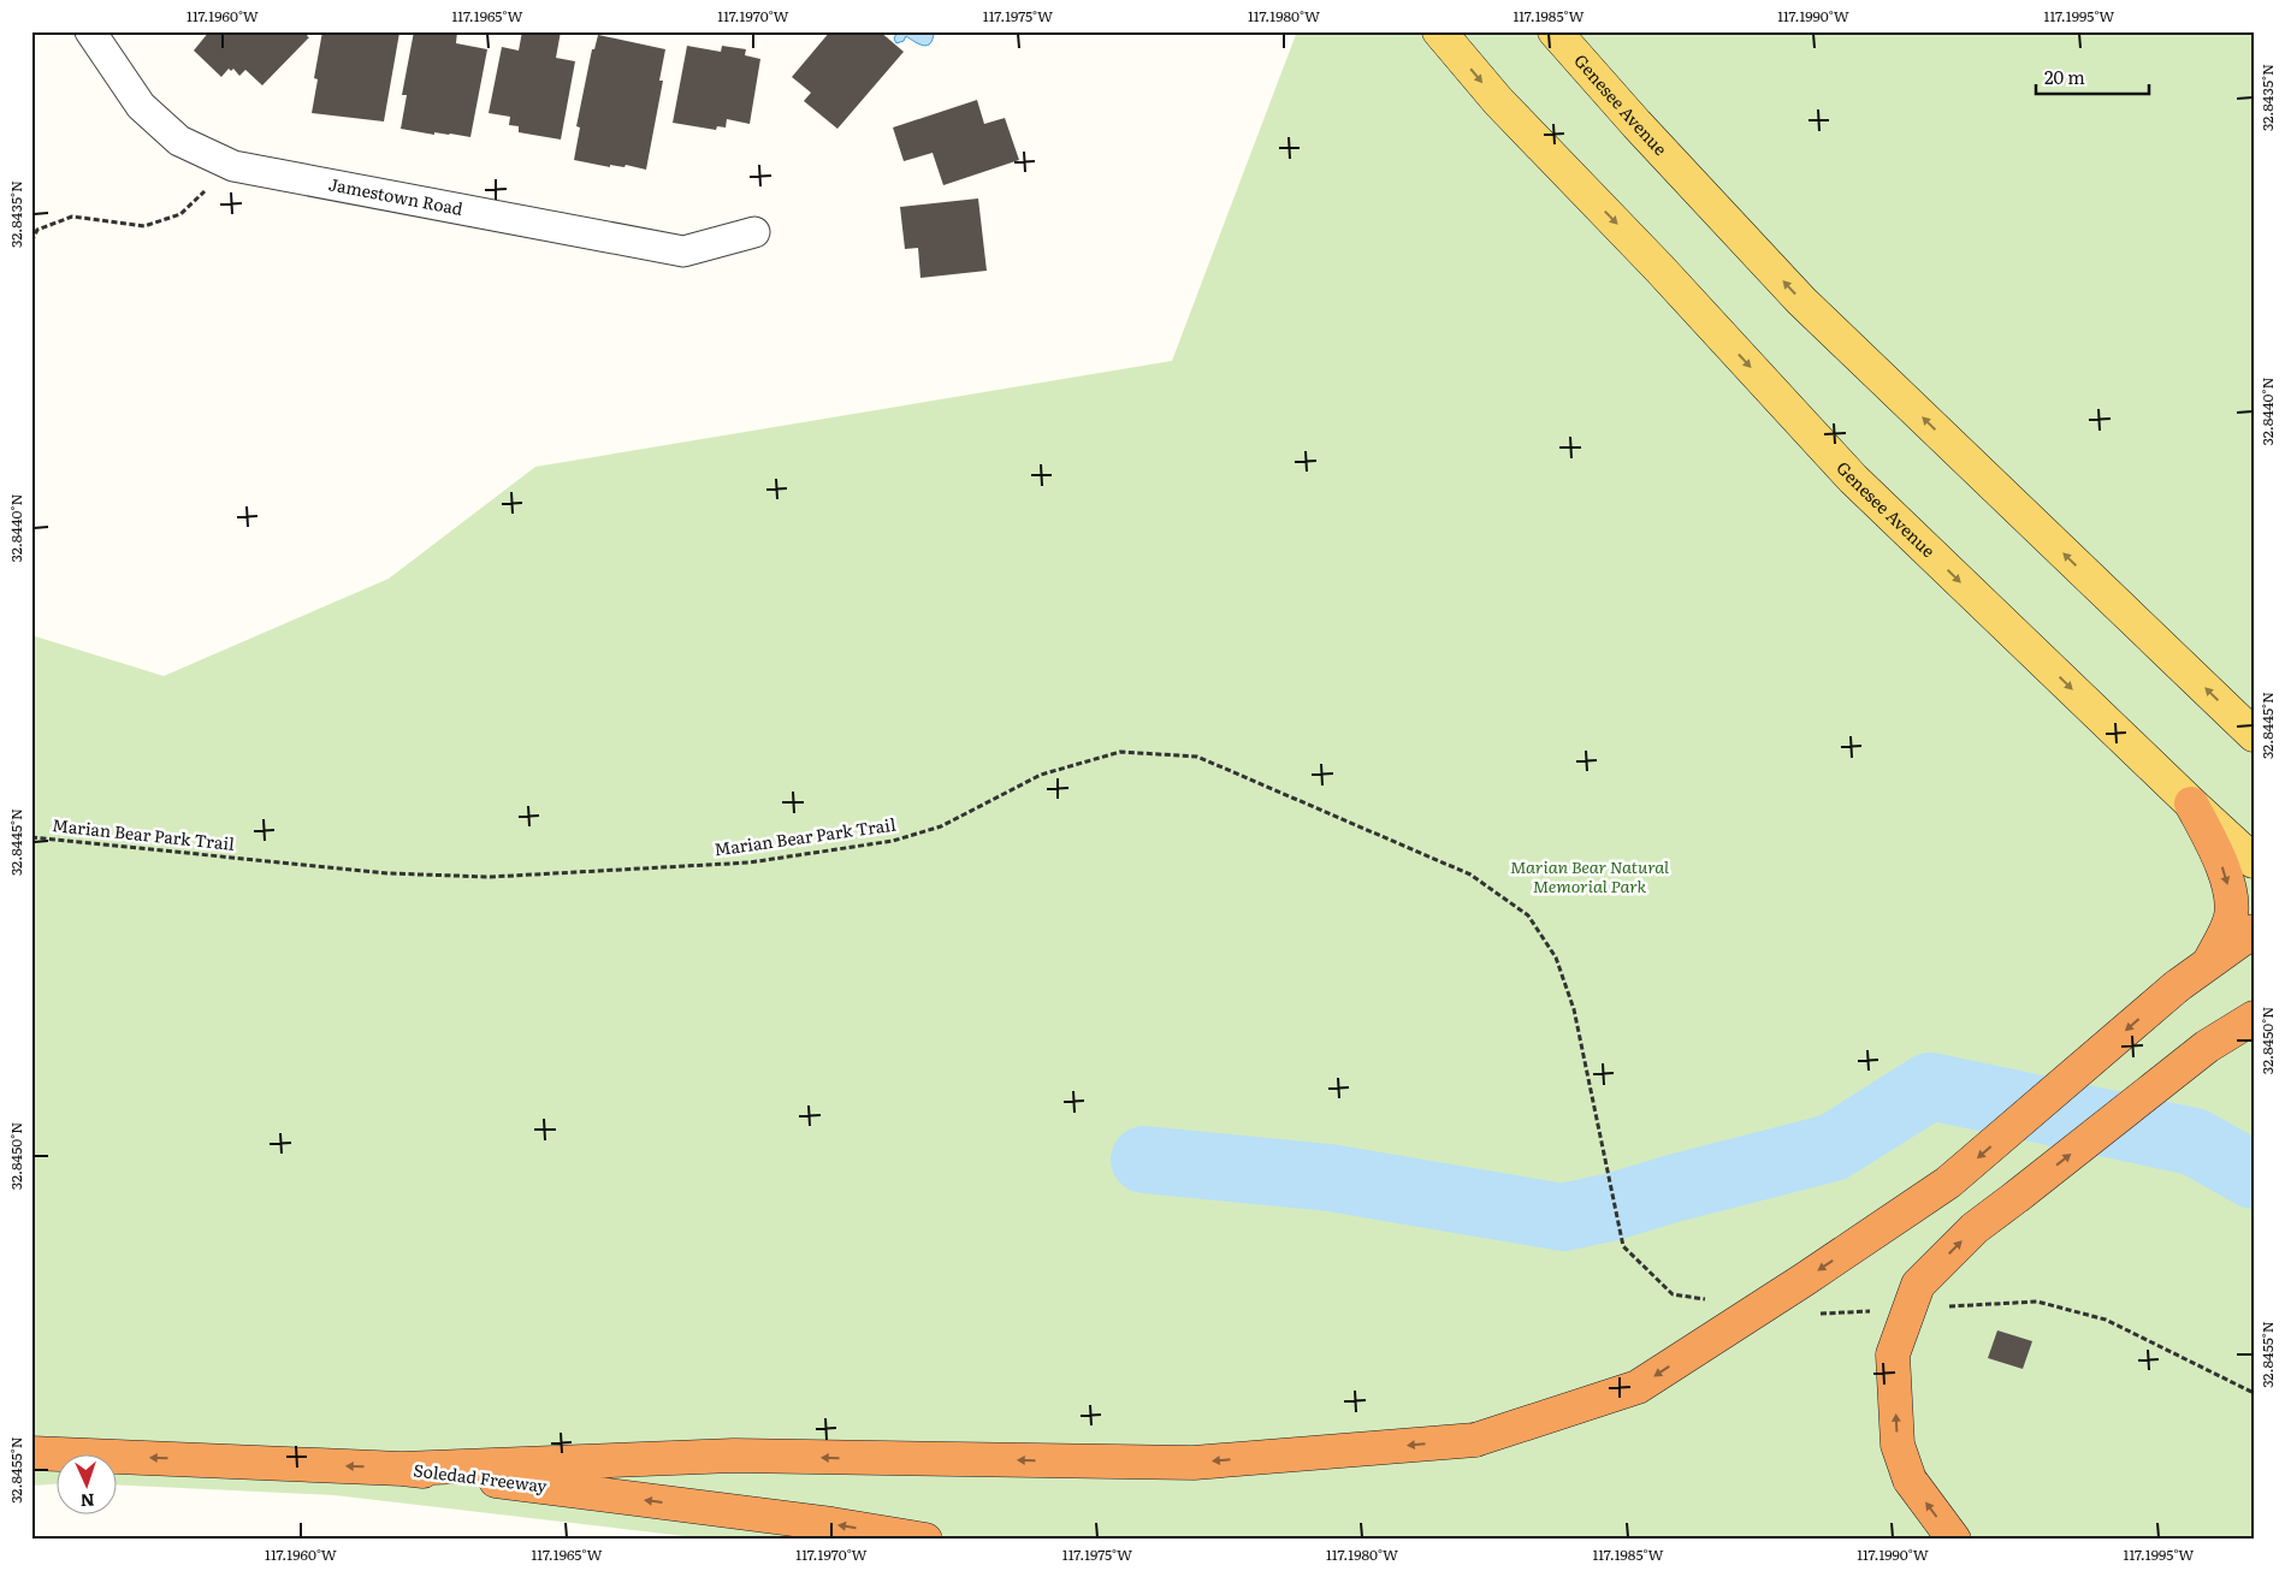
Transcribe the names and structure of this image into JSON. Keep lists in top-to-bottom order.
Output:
{
  "streets": {
    "highway": ["Soledad Freeway"],
    "main road": ["Genesee Avenue"],
    "street": ["Jamestown Road"],
    "path": ["Marian Bear Park Trail"]
  },
  "one_way": ["Soledad Freeway"],
  "parks": ["Marian Bear Natural Memorial Park"],
  "scale_bar": "20 m",
  "north": "bottom",
  "coordinates": [
    "117.1960°W",
    "117.1965°W",
    "117.1970°W",
    "117.1975°W",
    "117.1980°W",
    "117.1985°W",
    "117.1990°W",
    "117.1995°W",
    "32.8435°N",
    "32.8440°N",
    "32.8445°N",
    "32.8450°N",
    "32.8455°N"
  ]
}
